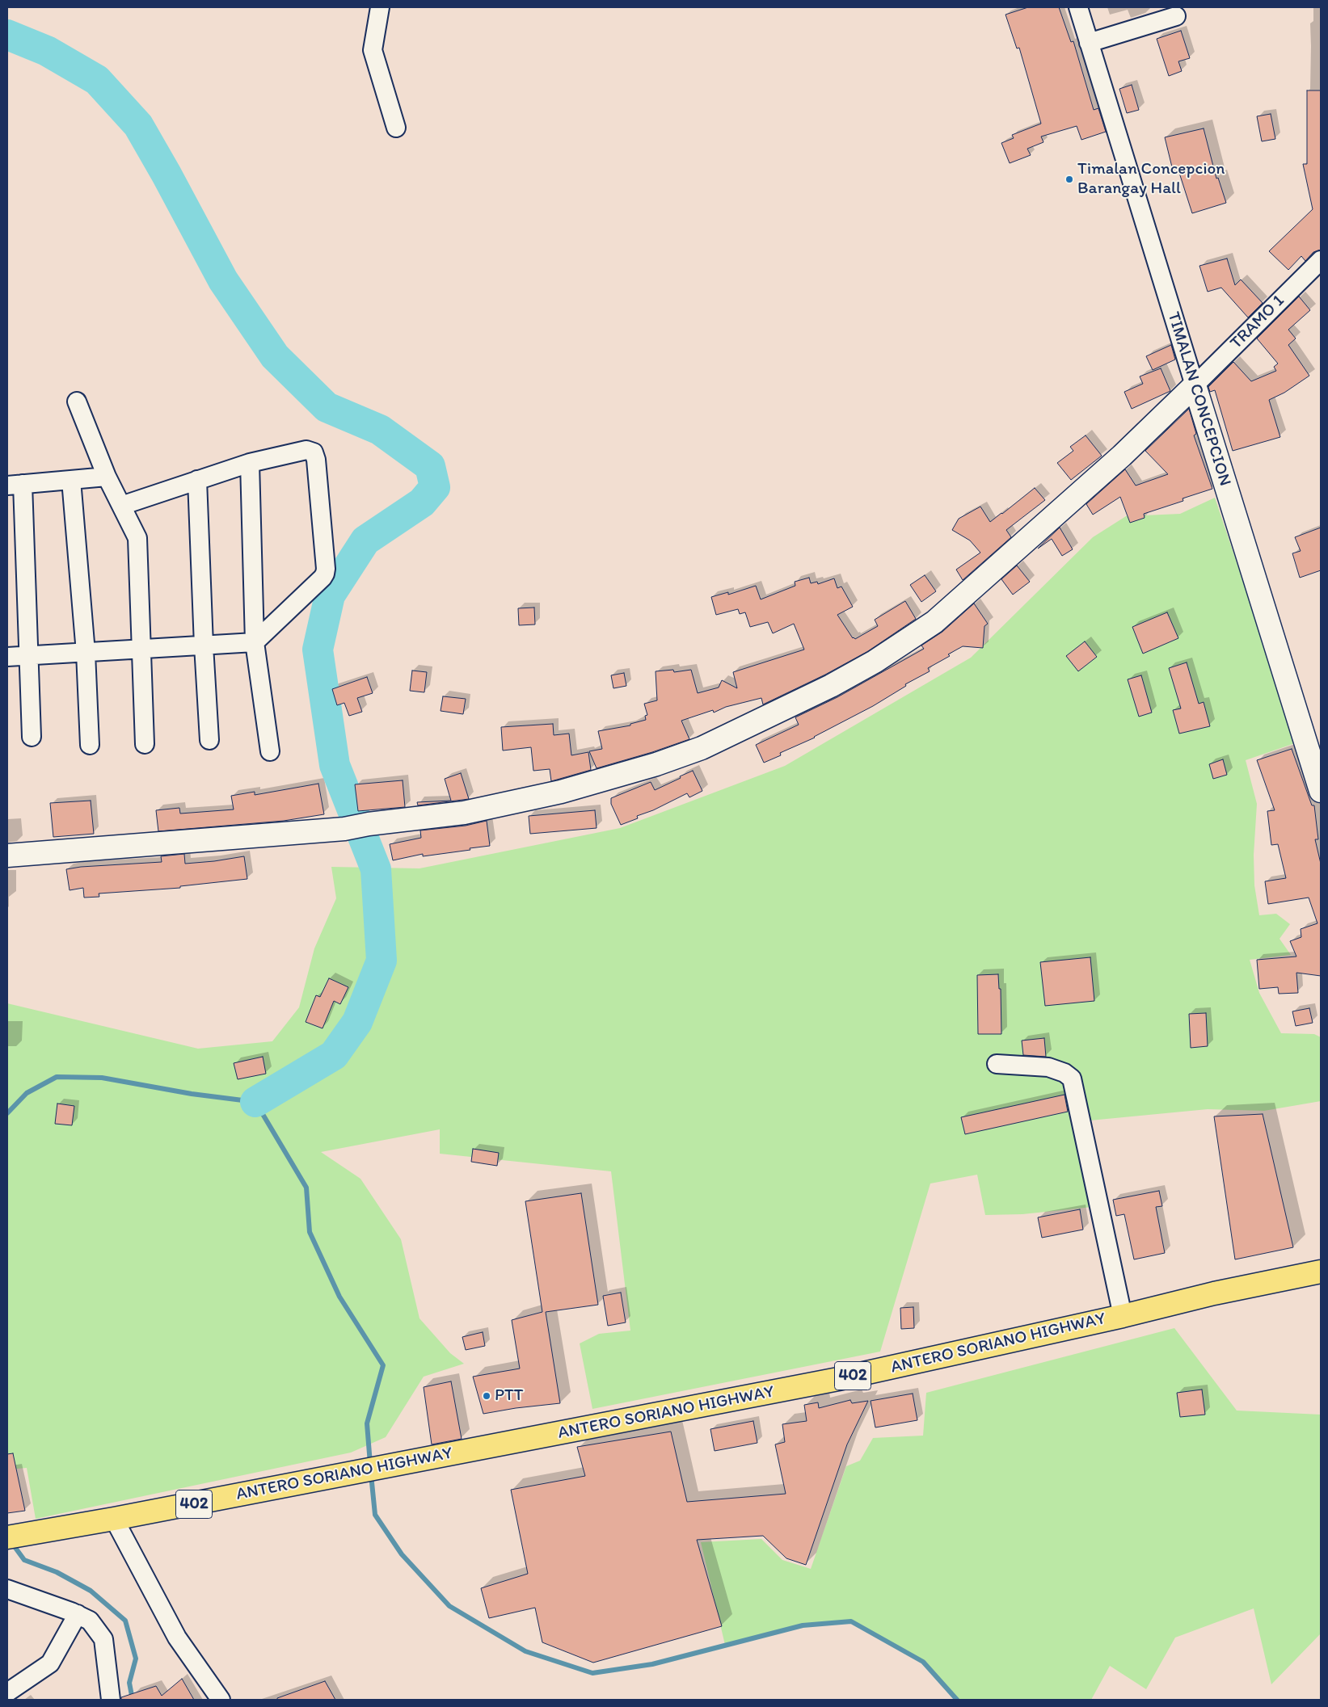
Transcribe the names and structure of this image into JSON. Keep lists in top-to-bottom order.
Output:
{
  "streets": {
    "main road": ["ANTERO SORIANO HIGHWAY", "402"],
    "street": ["TRAMO 1", "TIMALAN CONCEPCION"]
  },
  "crossings": [
    ["TRAMO 1", "TIMALAN CONCEPCION"]
  ],
  "places": ["Timalan Concepcion Barangay Hall", "PTT"]
}
